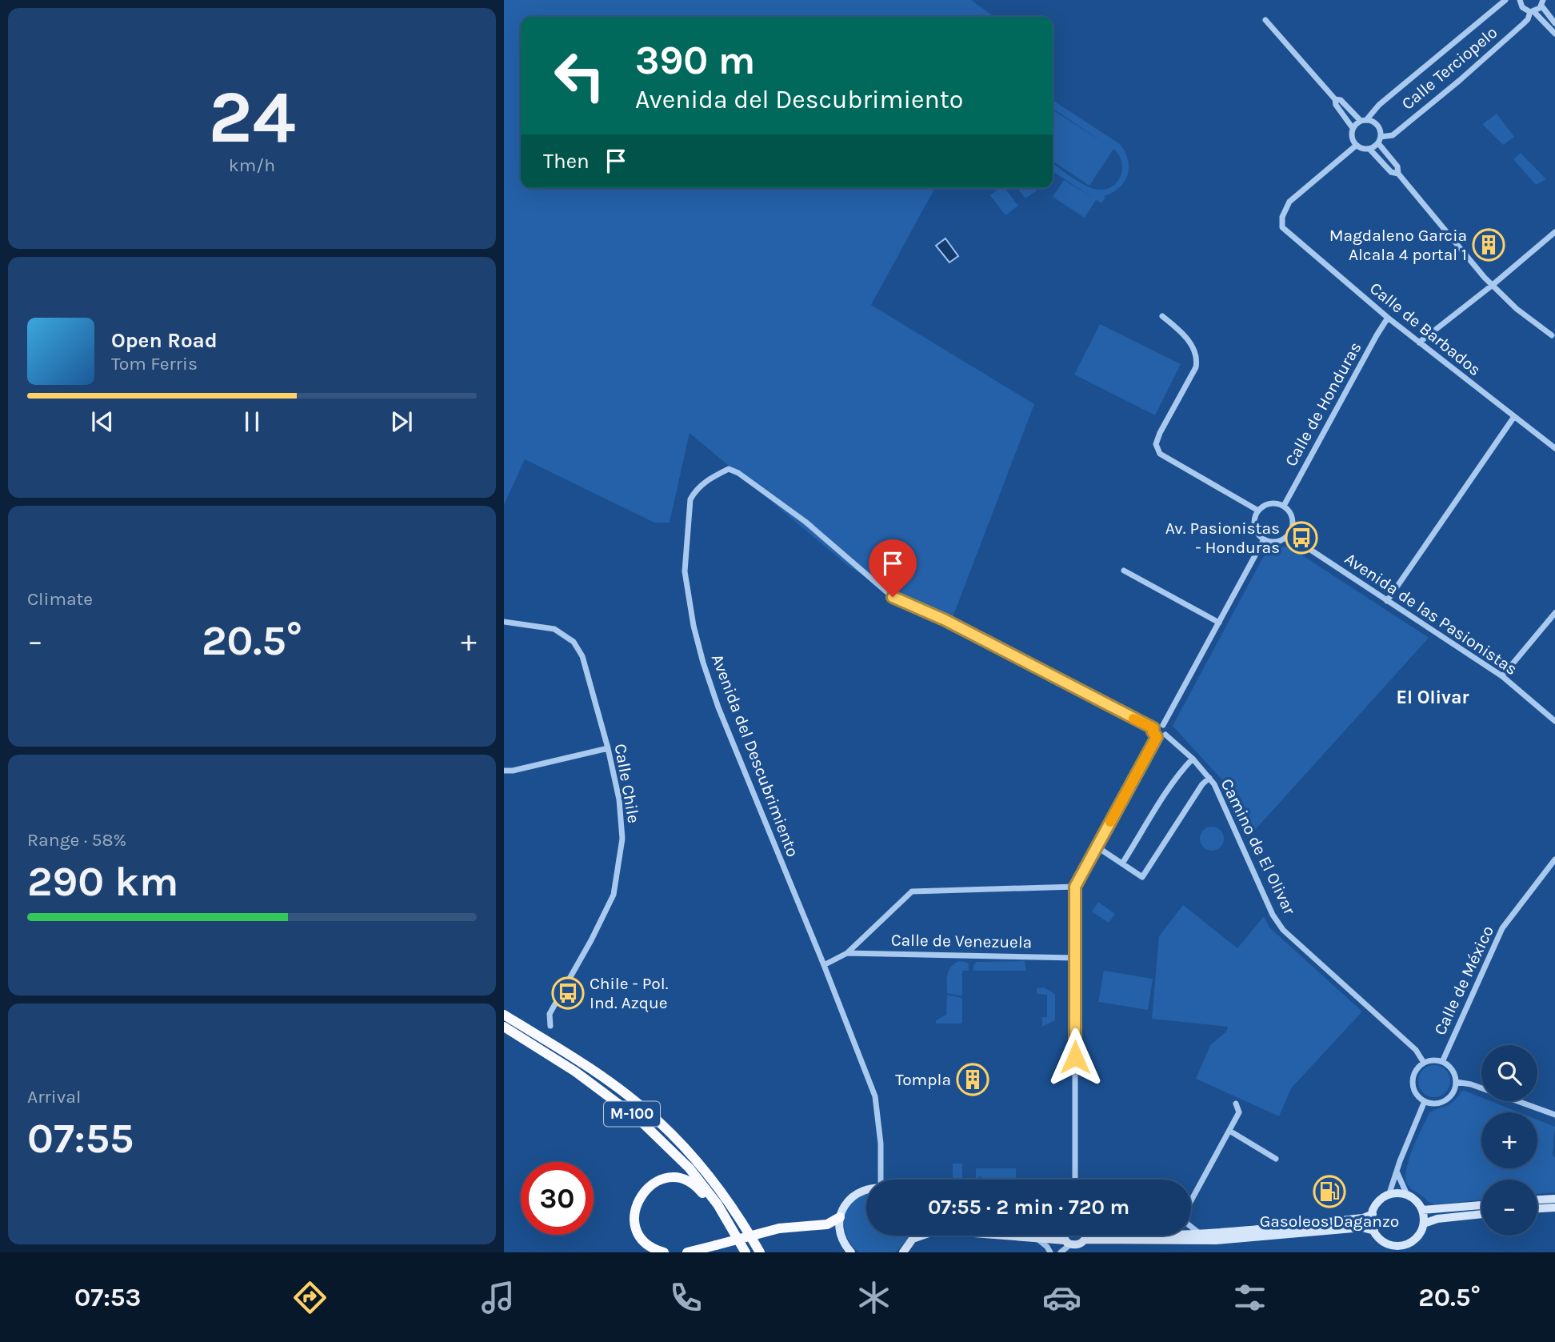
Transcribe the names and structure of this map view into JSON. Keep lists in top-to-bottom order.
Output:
{
  "streets": {
    "highway": ["M-100"],
    "street": [
      "Calle Terciopelo",
      "Calle de Barbados",
      "Calle de Honduras",
      "Avenida de las Pasionistas",
      "Avenida del Descubrimiento",
      "Calle Chile",
      "Camino de El Olivar",
      "Calle de Venezuela",
      "Calle de México"
    ]
  },
  "crossings": [
    ["Calle Terciopelo", "Calle de Barbados"],
    ["Calle de Barbados", "Calle de Honduras"],
    ["Calle de Honduras", "Avenida de las Pasionistas"],
    ["Avenida del Descubrimiento", "Camino de El Olivar"],
    ["Camino de El Olivar", "Calle de México"]
  ],
  "districts": ["El Olivar"],
  "places": {
    "building": ["Magdaleno Garcia Alcala 4 portal 1", "Tompla"],
    "bus stop": ["Av. Pasionistas - Honduras", "Chile - Pol. Ind. Azque"],
    "fuel station": ["Gasoleos Daganzo"]
  },
  "page": {
    "tile": [
      ["24", "km/h"],
      "Climate",
      ["Range · 58%", "290 km"],
      ["Arrival", "07:55"]
    ],
    "turn": ["390 m", "Avenida del Descubrimiento"],
    "then": "Then",
    "song": ["Open Road", "Tom Ferris"],
    "heat": ["−", "20.5°", "+"],
    "map_buttons": ["+", "−"],
    "limit": "30",
    "trip": "07:55 · 2 min · 720 m",
    "tabs": ["07:53", "20.5°"]
  }
}
